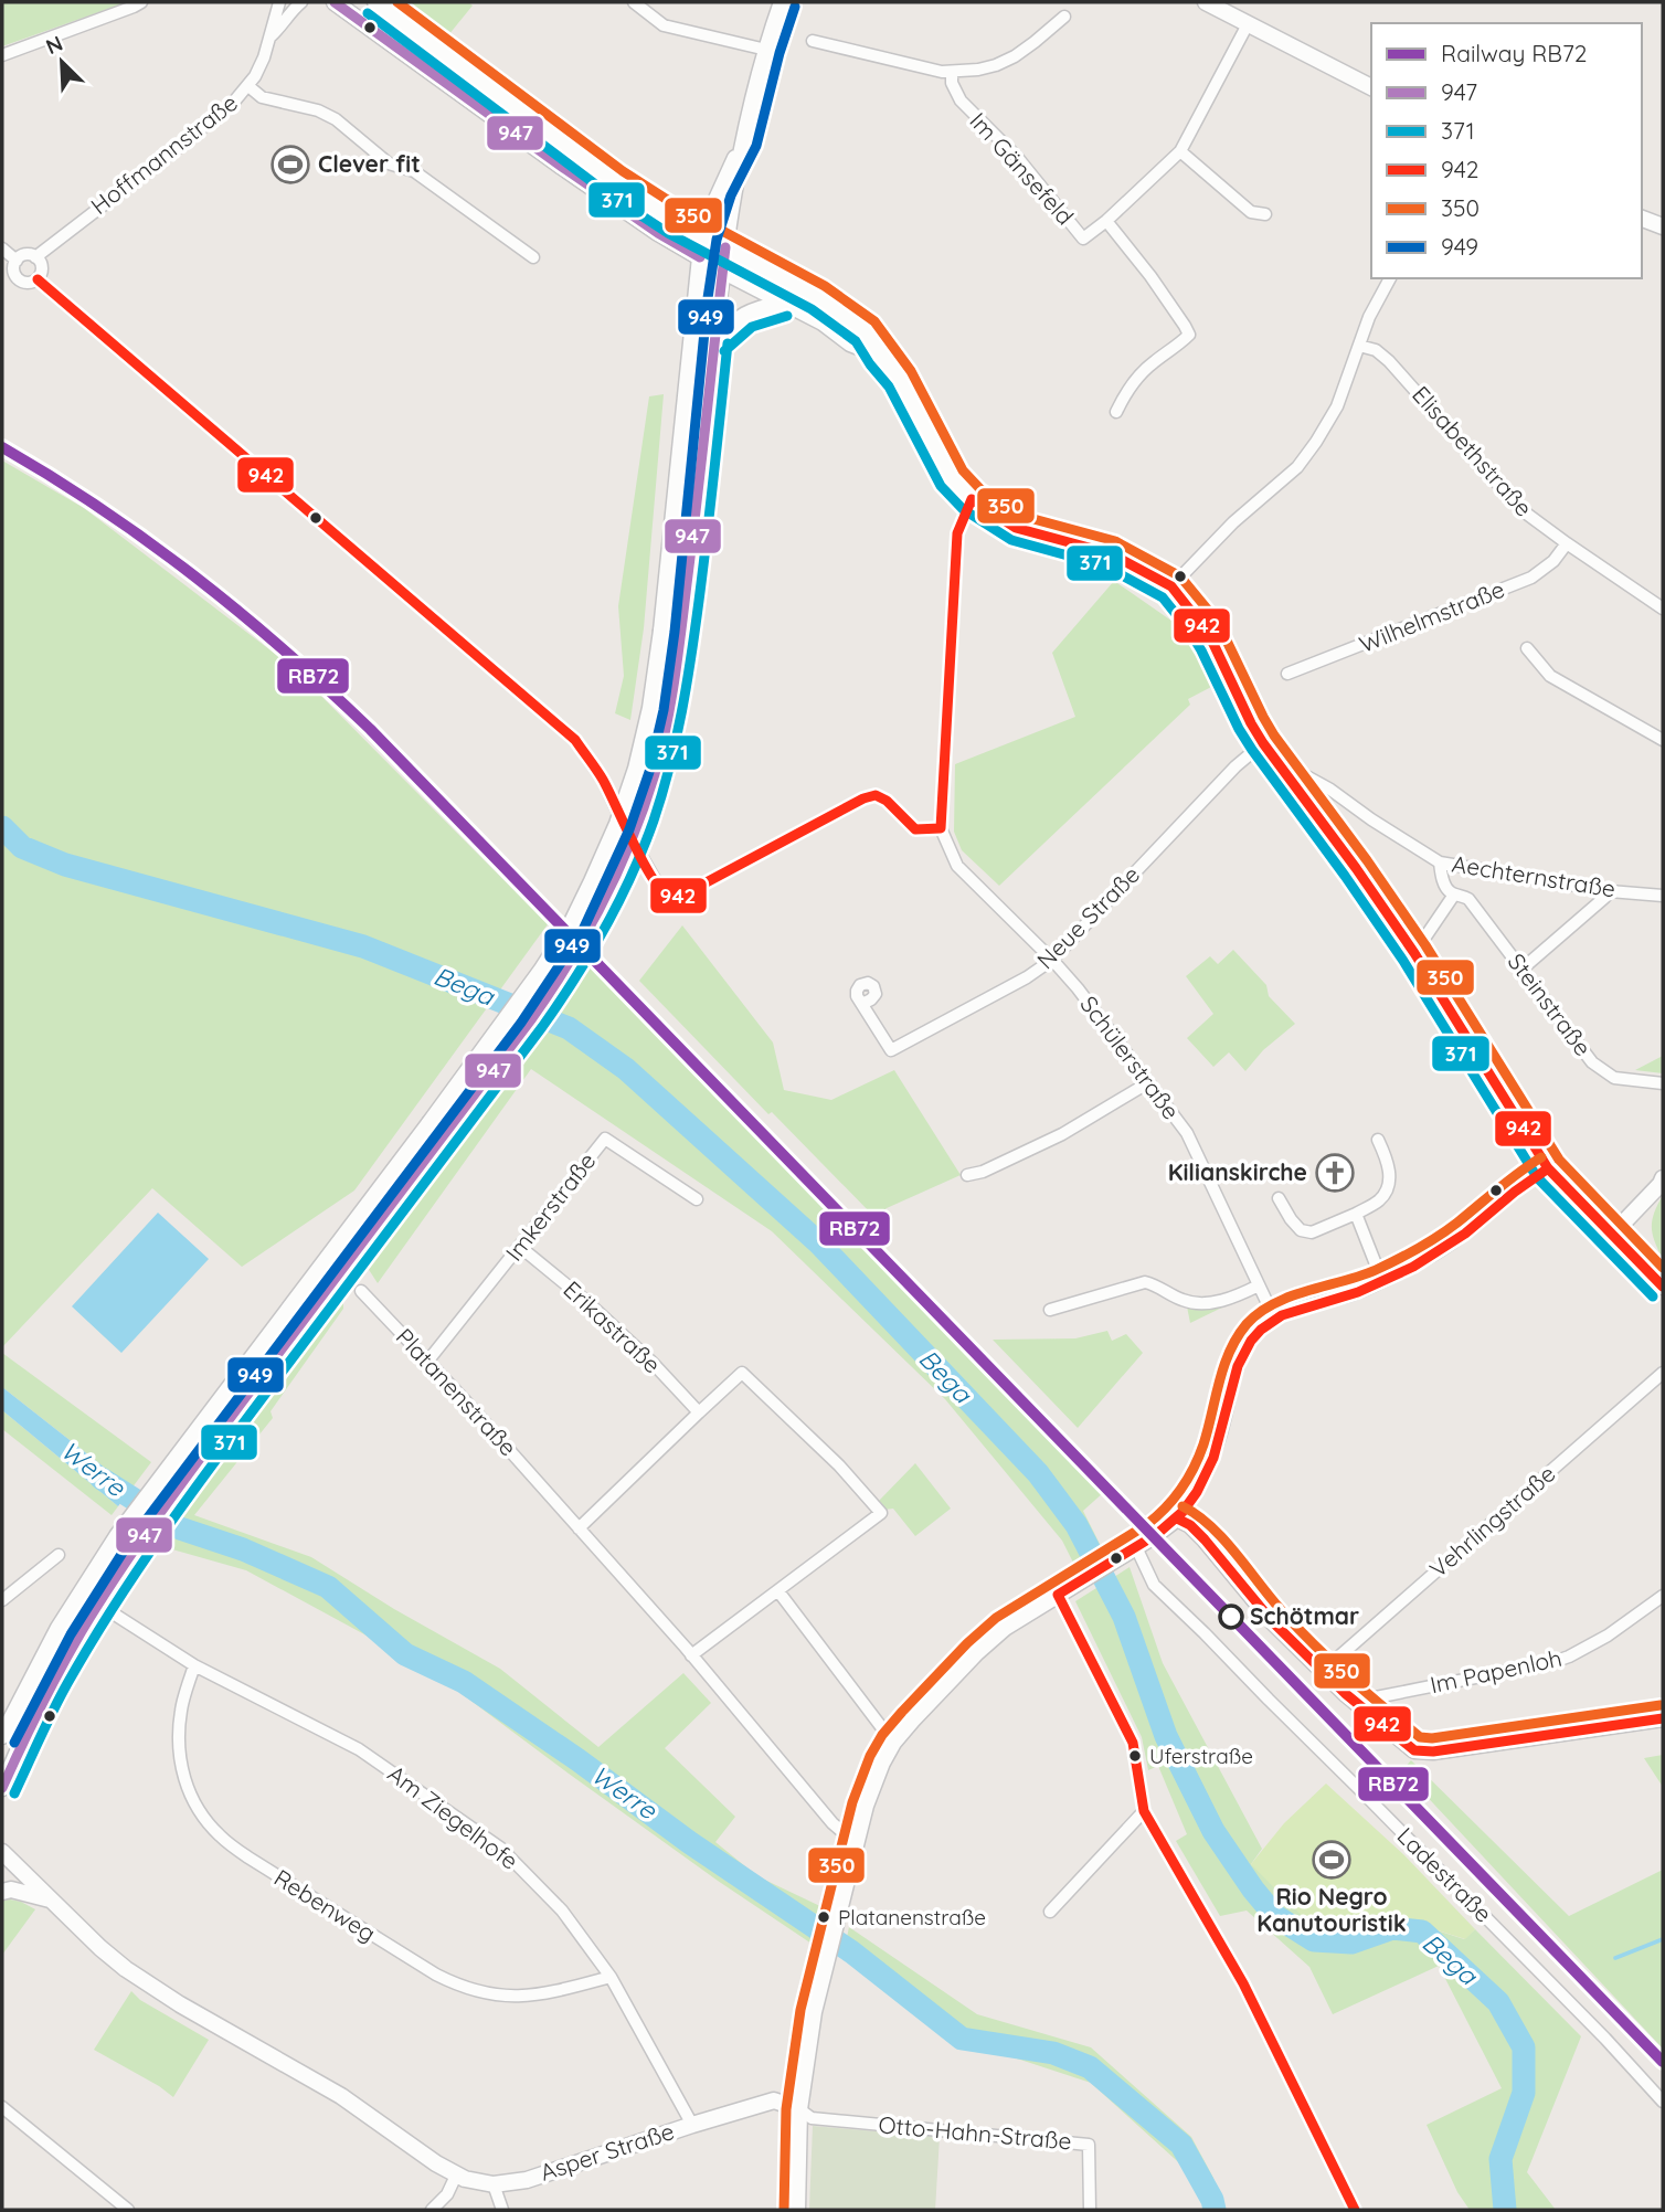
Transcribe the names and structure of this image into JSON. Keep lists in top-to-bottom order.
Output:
{
  "streets": {
    "main road": ["Asper Straße"],
    "street": [
      "Hoffmannstraße",
      "Im Gänsefeld",
      "Elisabethstraße",
      "Wilhelmstraße",
      "Aechternstraße",
      "Neue Straße",
      "Steinstraße",
      "Schülerstraße",
      "Imkerstraße",
      "Erikastraße",
      "Platanenstraße",
      "Vehrlingstraße",
      "Im Papenloh",
      "Am Ziegelhofe",
      "Ladestraße",
      "Rebenweg",
      "Otto-Hahn-Straße"
    ]
  },
  "crossings": [
    ["Elisabethstraße", "Wilhelmstraße"],
    ["Aechternstraße", "Steinstraße"],
    ["Neue Straße", "Schülerstraße"],
    ["Imkerstraße", "Erikastraße"],
    ["Imkerstraße", "Platanenstraße"],
    ["Am Ziegelhofe", "Rebenweg"],
    ["Am Ziegelhofe", "Asper Straße"],
    ["Otto-Hahn-Straße", "Asper Straße"]
  ],
  "water": ["Bega", "Werre"],
  "places": {
    "sports": ["Clever fit", "Rio Negro Kanutouristik"],
    "church": ["Kilianskirche"],
    "other": ["Schötmar", "Uferstraße", "Platanenstraße"]
  },
  "lines": [
    "transit line 947",
    "transit line 350",
    "transit line 949",
    "transit line 371",
    "transit line 942",
    "rail line RB72"
  ],
  "legend": [
    "Railway RB72",
    "947",
    "371",
    "942",
    "350",
    "949"
  ],
  "north": "top left"
}
